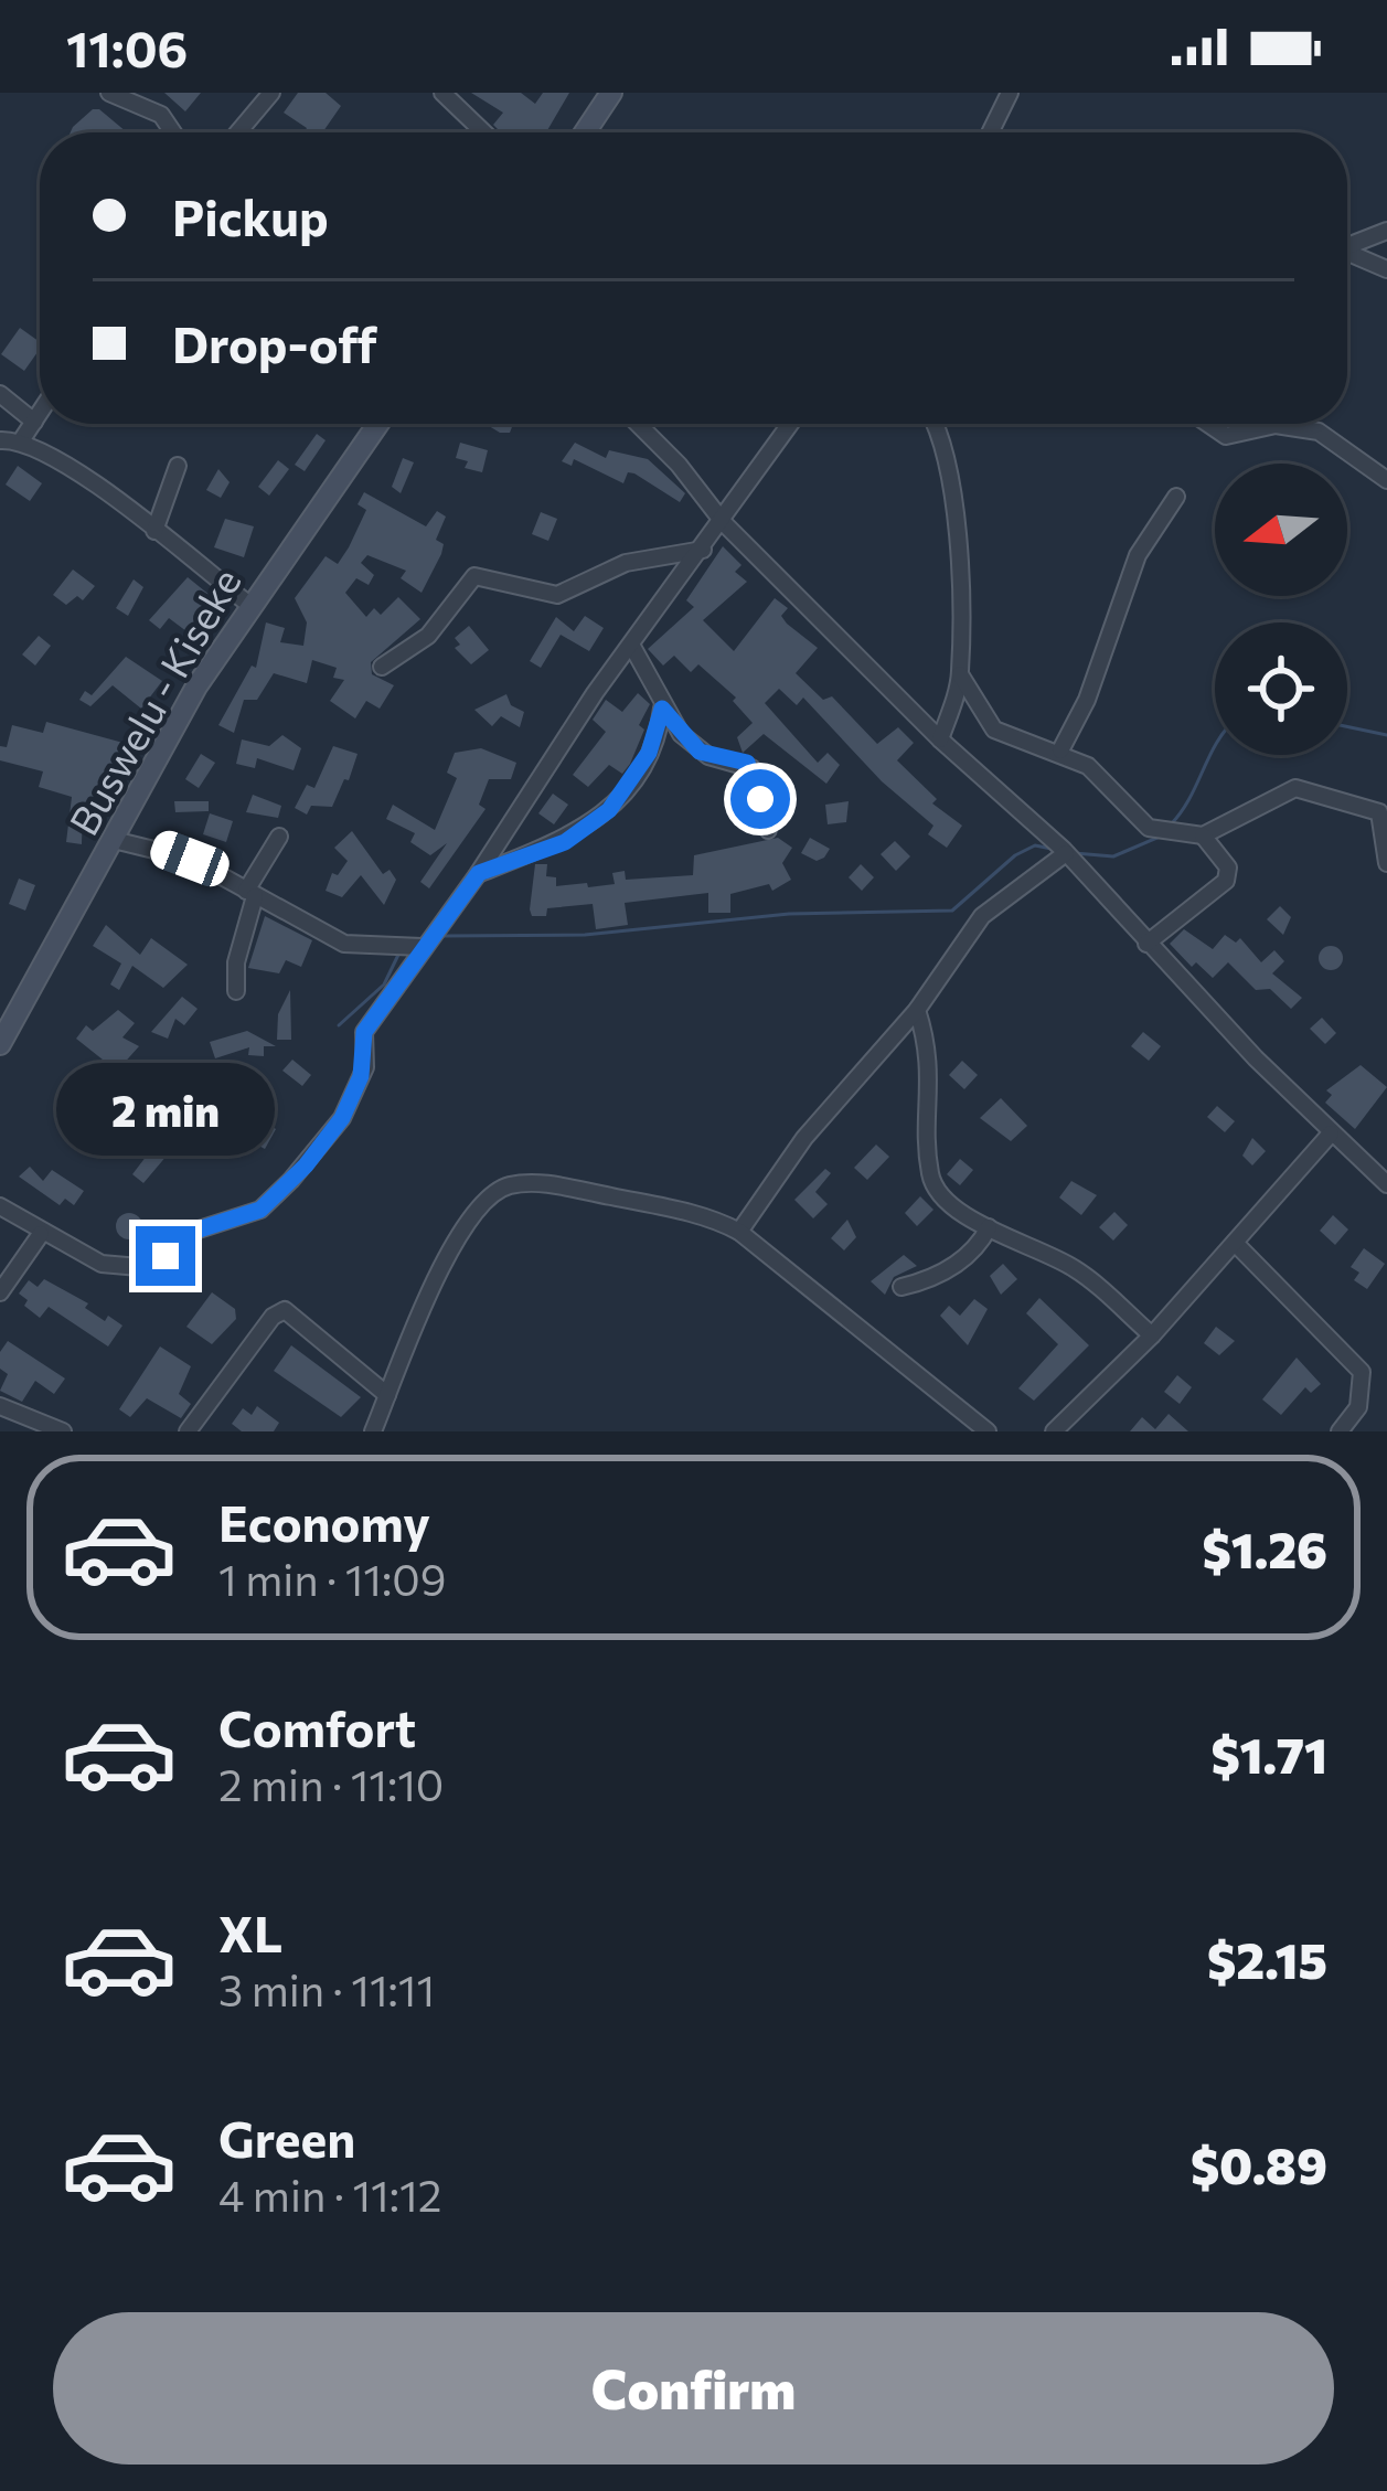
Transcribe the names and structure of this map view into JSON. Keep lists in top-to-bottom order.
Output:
{
  "streets": {
    "main road": ["Buswelu - Kiseke"]
  },
  "north": "left",
  "page": {
    "status": "11:06",
    "banner": ["Pickup", "Drop-off"],
    "bubble": "2 min",
    "list": [
      {
        "name": "Economy",
        "note": "1 min · 11:09",
        "value": "$1.26"
      },
      {
        "name": "Comfort",
        "note": "2 min · 11:10",
        "value": "$1.71"
      },
      {
        "name": "XL",
        "note": "3 min · 11:11",
        "value": "$2.15"
      },
      {
        "name": "Green",
        "note": "4 min · 11:12",
        "value": "$0.89"
      }
    ],
    "buttons": "Confirm"
  }
}
